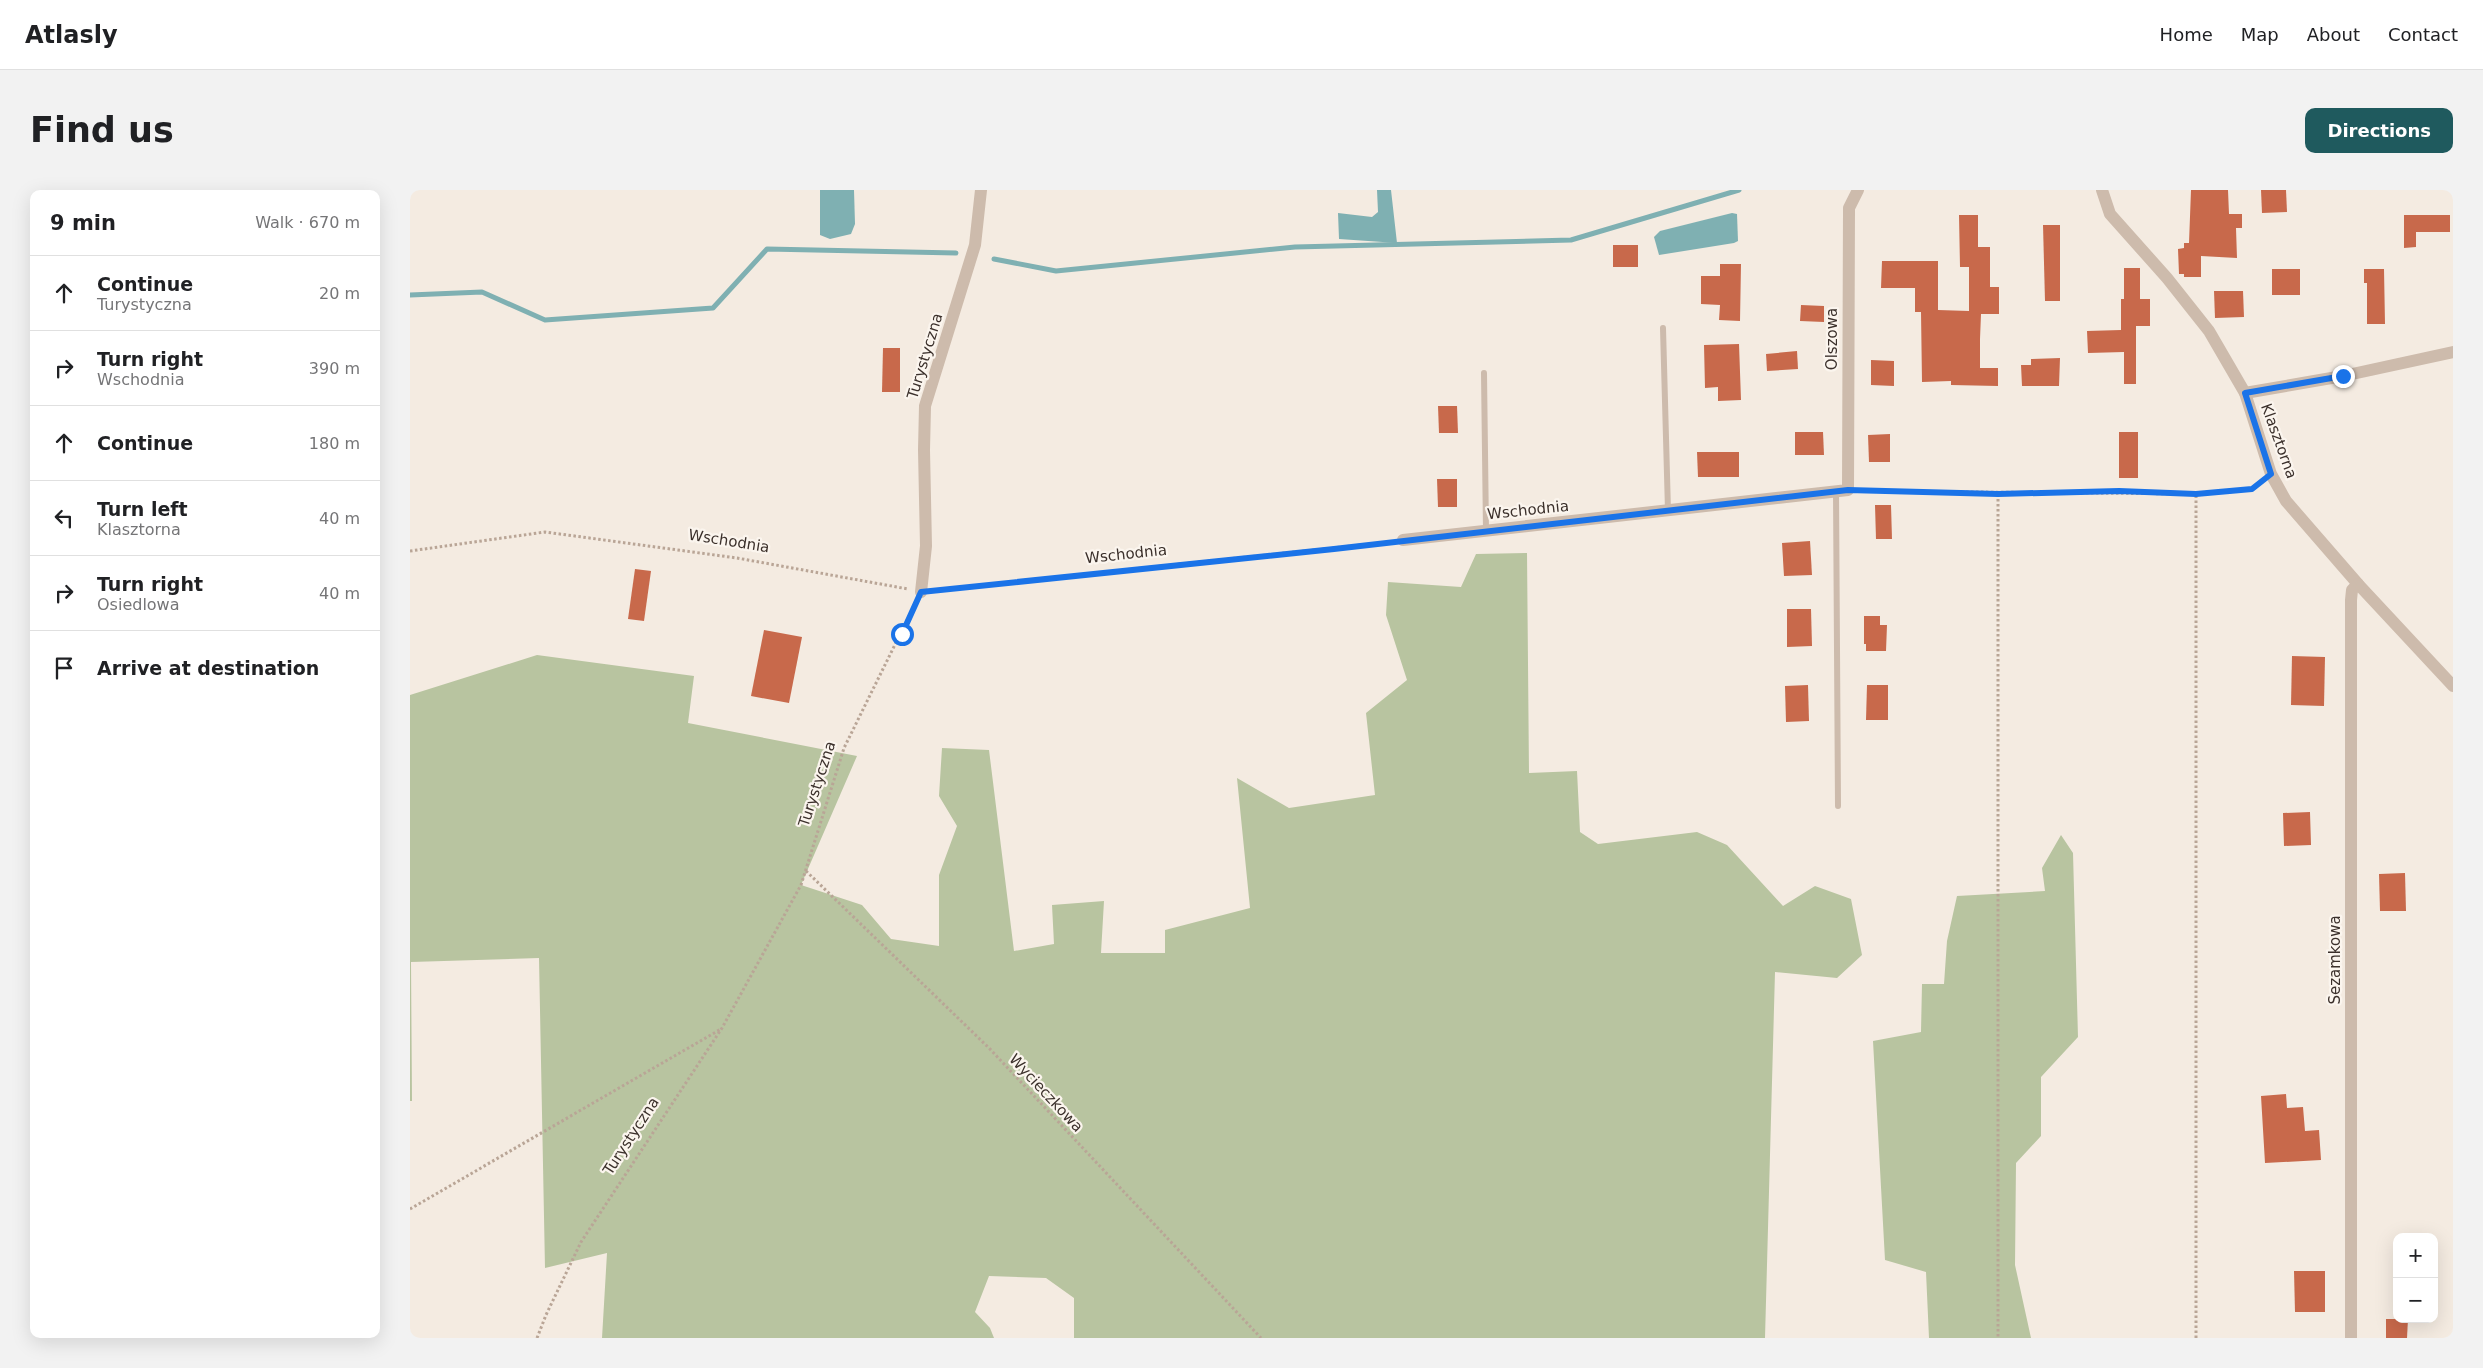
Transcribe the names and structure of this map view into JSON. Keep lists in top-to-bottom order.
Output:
{
  "streets": {
    "street": [
      "Olszowa",
      "Turystyczna",
      "Klasztorna",
      "Wschodnia",
      "Sezamkowa"
    ],
    "path": ["Wycieczkowa"]
  },
  "crossings": [
    ["Olszowa", "Wschodnia"],
    ["Turystyczna", "Wschodnia"],
    ["Turystyczna", "Wycieczkowa"],
    ["Klasztorna", "Sezamkowa"]
  ],
  "page": {
    "header": "Atlasly",
    "nav": [
      "Home",
      "Map",
      "About",
      "Contact"
    ],
    "buttons": "Directions",
    "title": "Find us",
    "heading": ["9 min", "Walk · 670 m"],
    "list": [
      ["Continue", "Turystyczna", "20 m"],
      ["Turn right", "Wschodnia", "390 m"],
      ["Continue", "180 m"],
      ["Turn left", "Klasztorna", "40 m"],
      ["Turn right", "Osiedlowa", "40 m"],
      "Arrive at destination"
    ],
    "map_buttons": ["+", "−"]
  }
}
